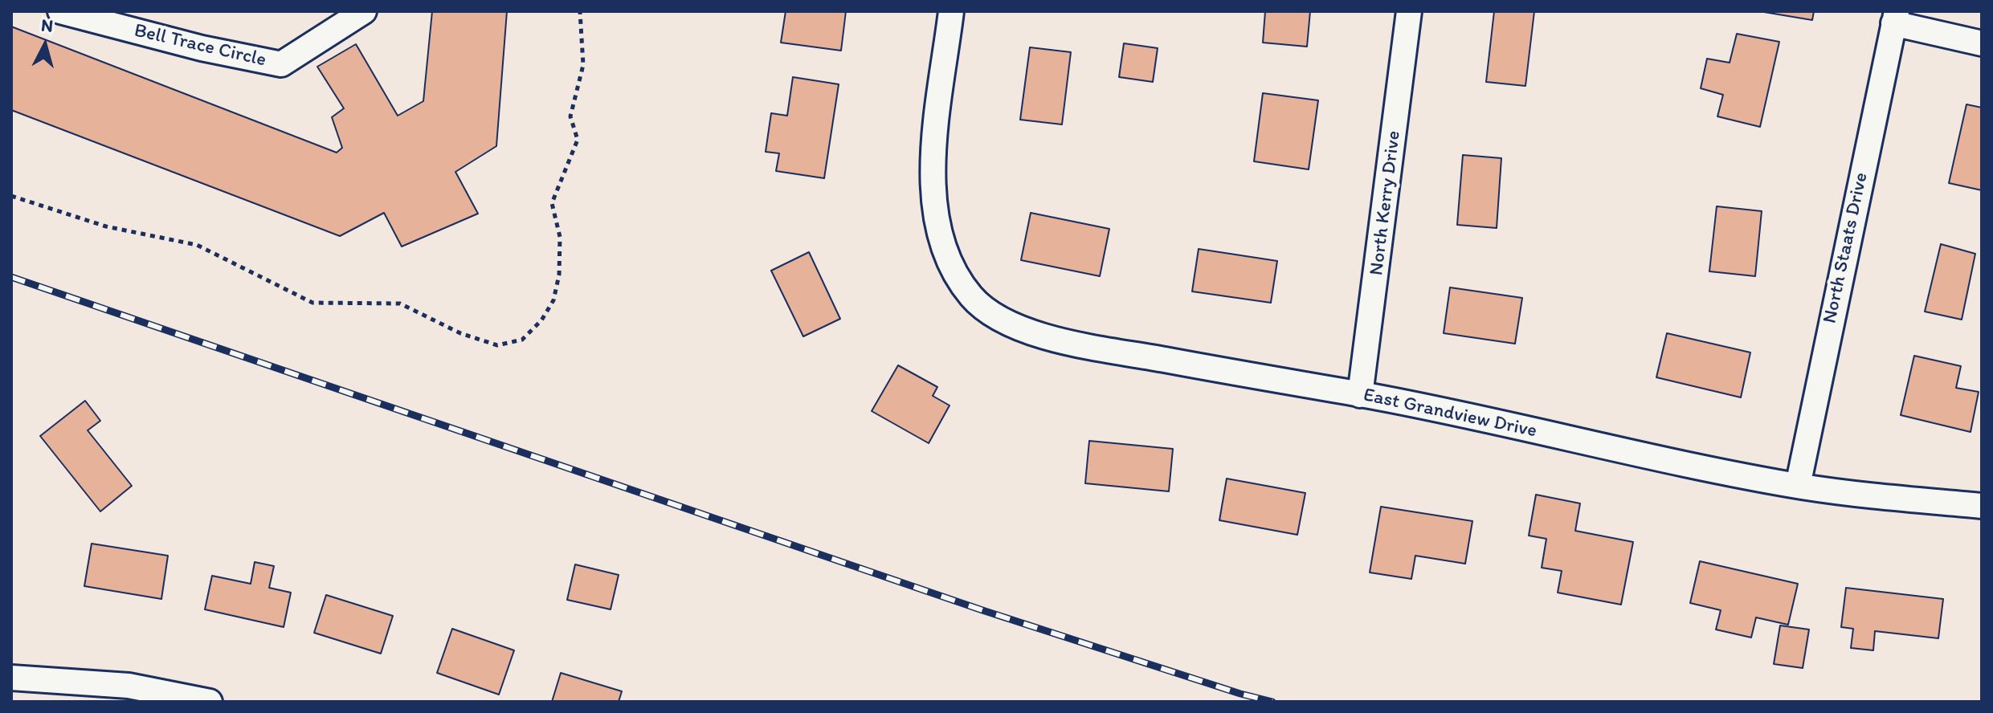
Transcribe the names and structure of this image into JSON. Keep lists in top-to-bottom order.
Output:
{
  "streets": {
    "street": [
      "Bell Trace Circle",
      "North Kerry Drive",
      "North Staats Drive",
      "East Grandview Drive"
    ]
  },
  "crossings": [
    ["North Kerry Drive", "East Grandview Drive"],
    ["North Staats Drive", "East Grandview Drive"]
  ],
  "north": "top"
}
